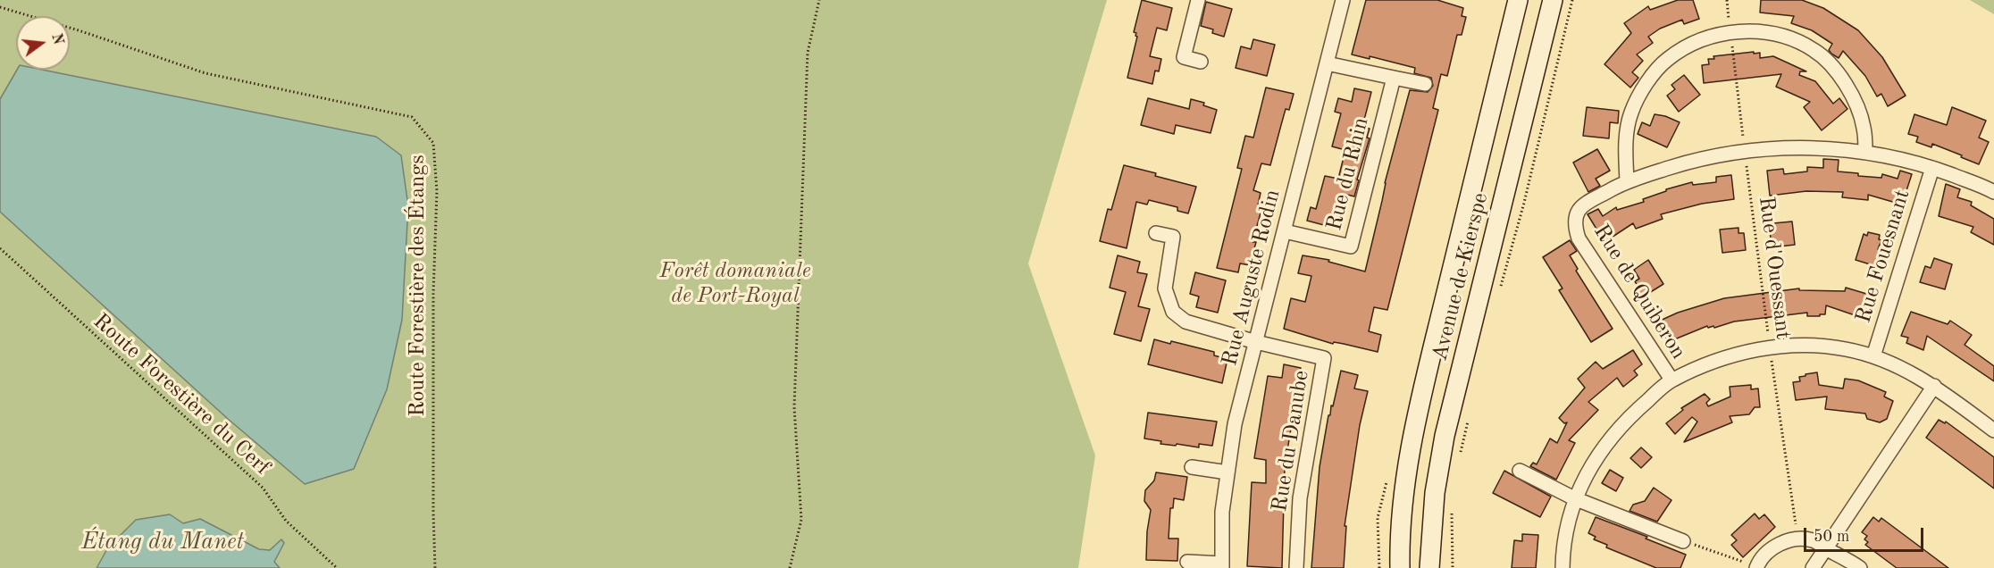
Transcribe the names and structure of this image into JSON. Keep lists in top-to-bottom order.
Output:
{
  "streets": {
    "main road": ["Avenue de Kierspe"],
    "street": [
      "Rue du Rhin",
      "Rue Fouesnant",
      "Rue Auguste Rodin",
      "Rue de Quiberon",
      "Rue du Danube"
    ],
    "path": ["Rue d'Ouessant", "Route Forestière des Étangs", "Route Forestière du Cerf"]
  },
  "crossings": [
    ["Rue du Rhin", "Rue Auguste Rodin"],
    ["Rue Fouesnant", "Rue de Quiberon"],
    ["Rue d'Ouessant", "Rue de Quiberon"],
    ["Rue Auguste Rodin", "Rue du Danube"]
  ],
  "water": ["Étang du Manet"],
  "parks": ["Forêt domaniale de Port-Royal"],
  "scale_bar": "50 m",
  "north": "right"
}
